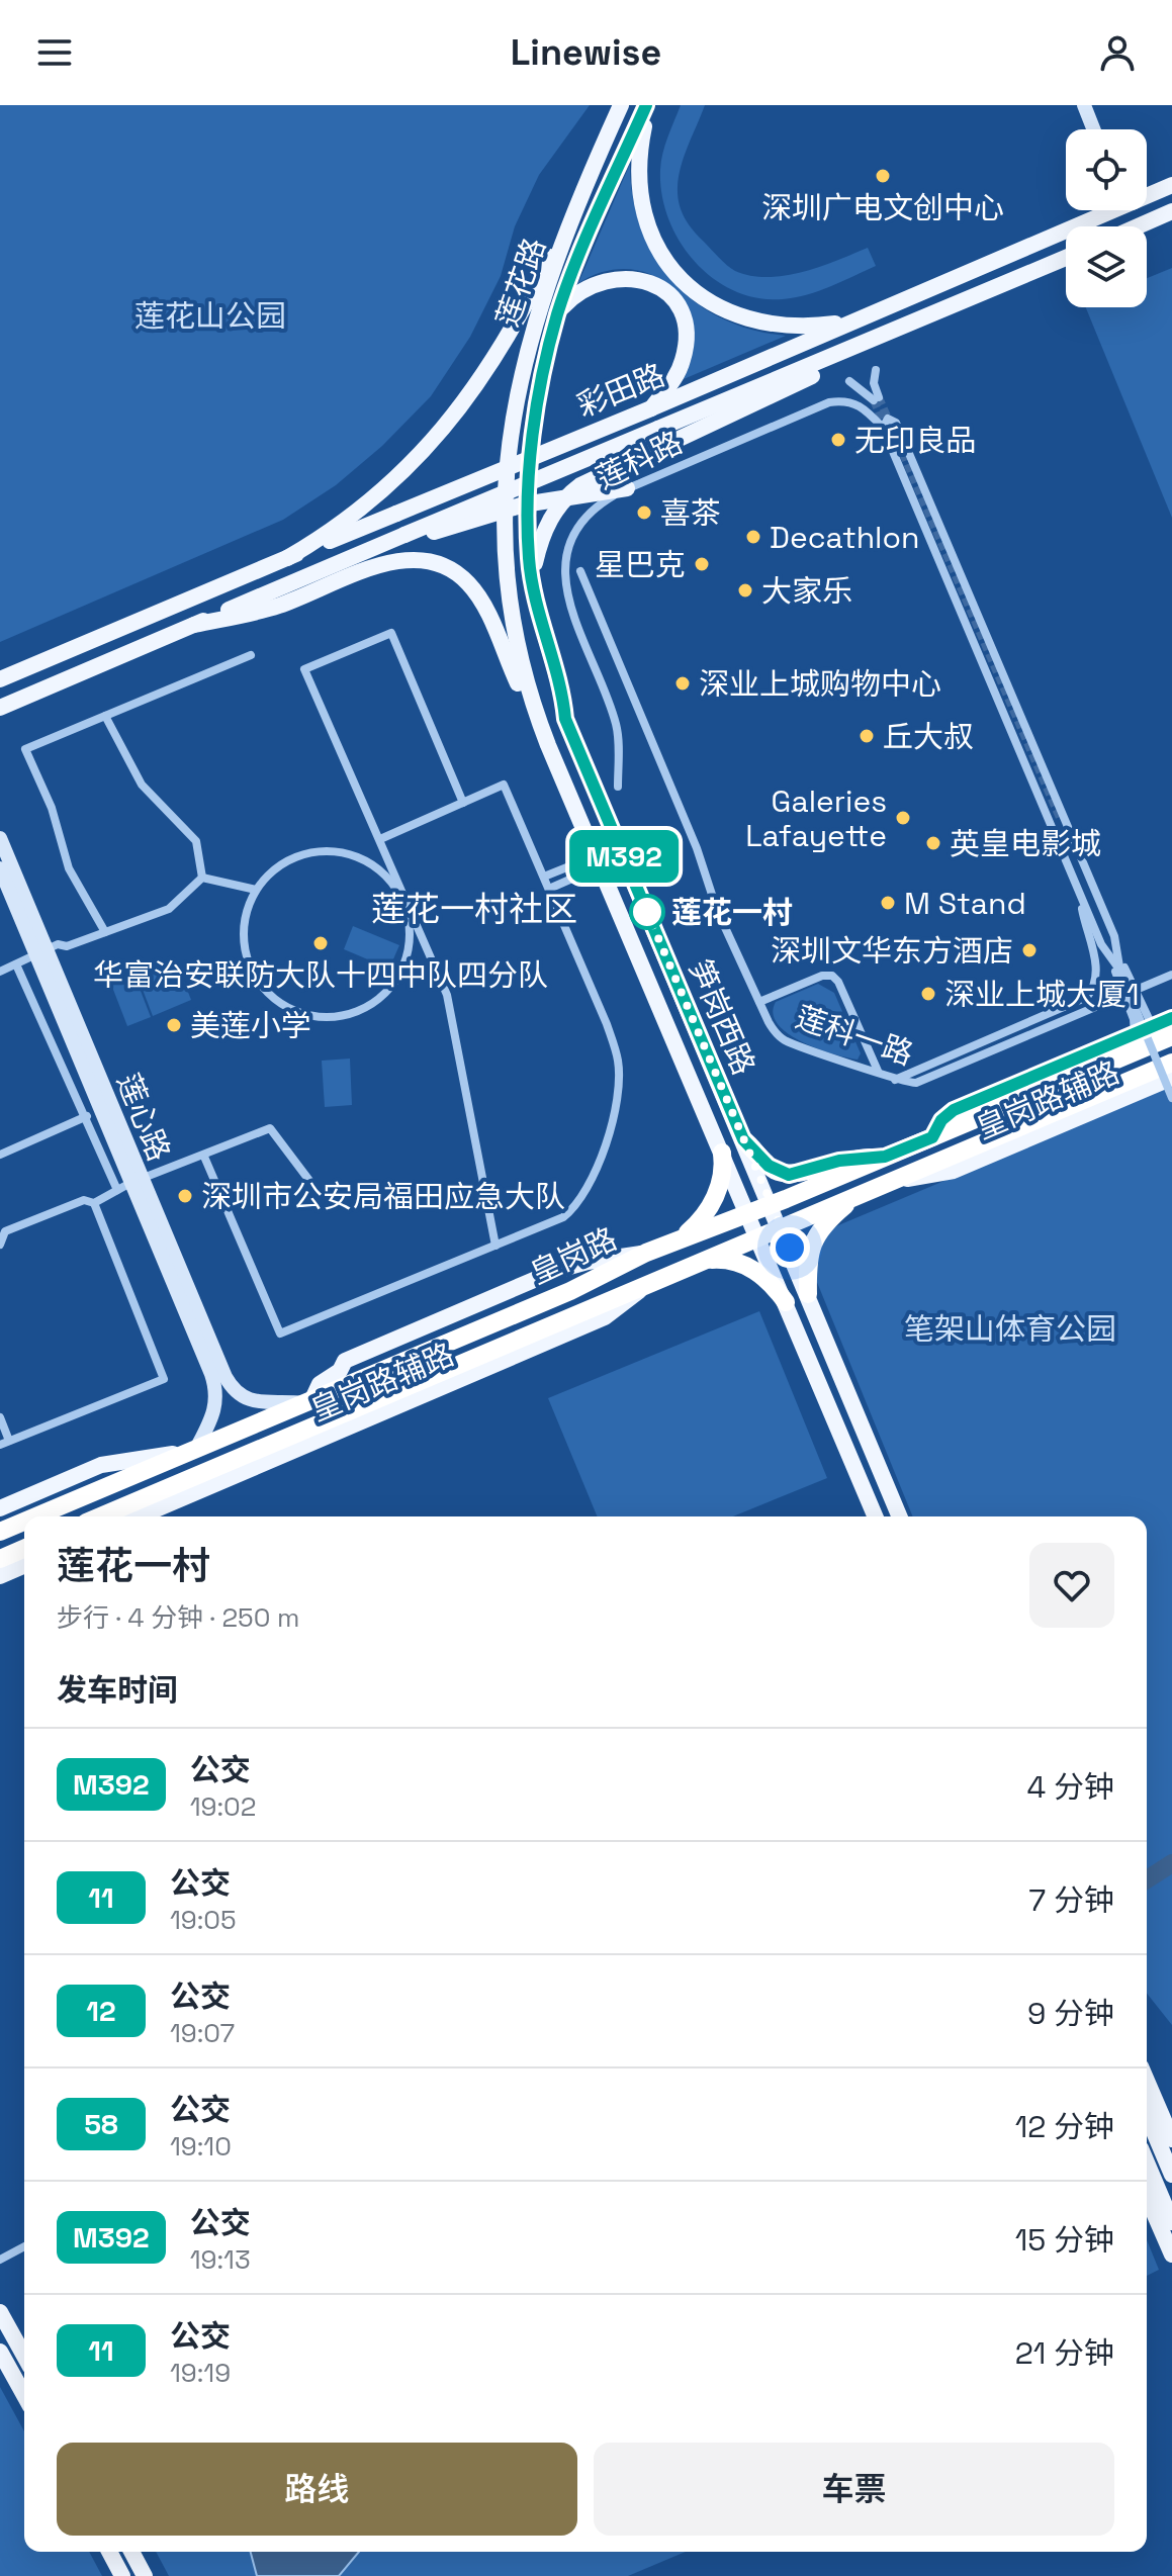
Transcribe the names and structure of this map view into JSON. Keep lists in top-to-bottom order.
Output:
{
  "streets": {
    "highway": ["皇岗路"],
    "main road": [
      "莲花路",
      "彩田路",
      "笋岗西路",
      "皇岗路辅路",
      "莲心路"
    ],
    "street": ["莲科路", "莲科一路"]
  },
  "crossings": [
    ["莲花路", "笋岗西路"],
    ["莲科路", "莲科一路"],
    ["莲科路", "皇岗路辅路"],
    ["笋岗西路", "皇岗路"],
    ["皇岗路辅路", "皇岗路"],
    ["莲心路", "皇岗路"]
  ],
  "districts": ["莲花一村社区"],
  "parks": ["莲花山公园", "笔架山体育公园"],
  "places": [
    "深圳广电文创中心",
    "无印良品",
    "喜茶",
    "Decathlon",
    "星巴克",
    "大家乐",
    "深业上城购物中心",
    "丘大叔",
    "Galeries Lafayette",
    "英皇电影城",
    "M Stand",
    "莲花一村",
    "华富治安联防大队十四中队四分队",
    "深圳文华东方酒店",
    "深业上城大厦1",
    "美莲小学",
    "深圳市公安局福田应急大队"
  ],
  "lines": ["bus line M392"],
  "page": {
    "header": "Linewise",
    "on_map": "M392",
    "heading": [
      ["莲花一村", "步行 · 4 分钟 · 250 m"],
      "发车时间"
    ],
    "list": [
      {
        "mark": "M392",
        "name": "公交",
        "note": "19:02",
        "value": "4 分钟"
      },
      {
        "mark": "11",
        "name": "公交",
        "note": "19:05",
        "value": "7 分钟"
      },
      {
        "mark": "12",
        "name": "公交",
        "note": "19:07",
        "value": "9 分钟"
      },
      {
        "mark": "58",
        "name": "公交",
        "note": "19:10",
        "value": "12 分钟"
      },
      {
        "mark": "M392",
        "name": "公交",
        "note": "19:13",
        "value": "15 分钟"
      },
      {
        "mark": "11",
        "name": "公交",
        "note": "19:19",
        "value": "21 分钟"
      }
    ],
    "buttons": ["路线", "车票"]
  }
}
